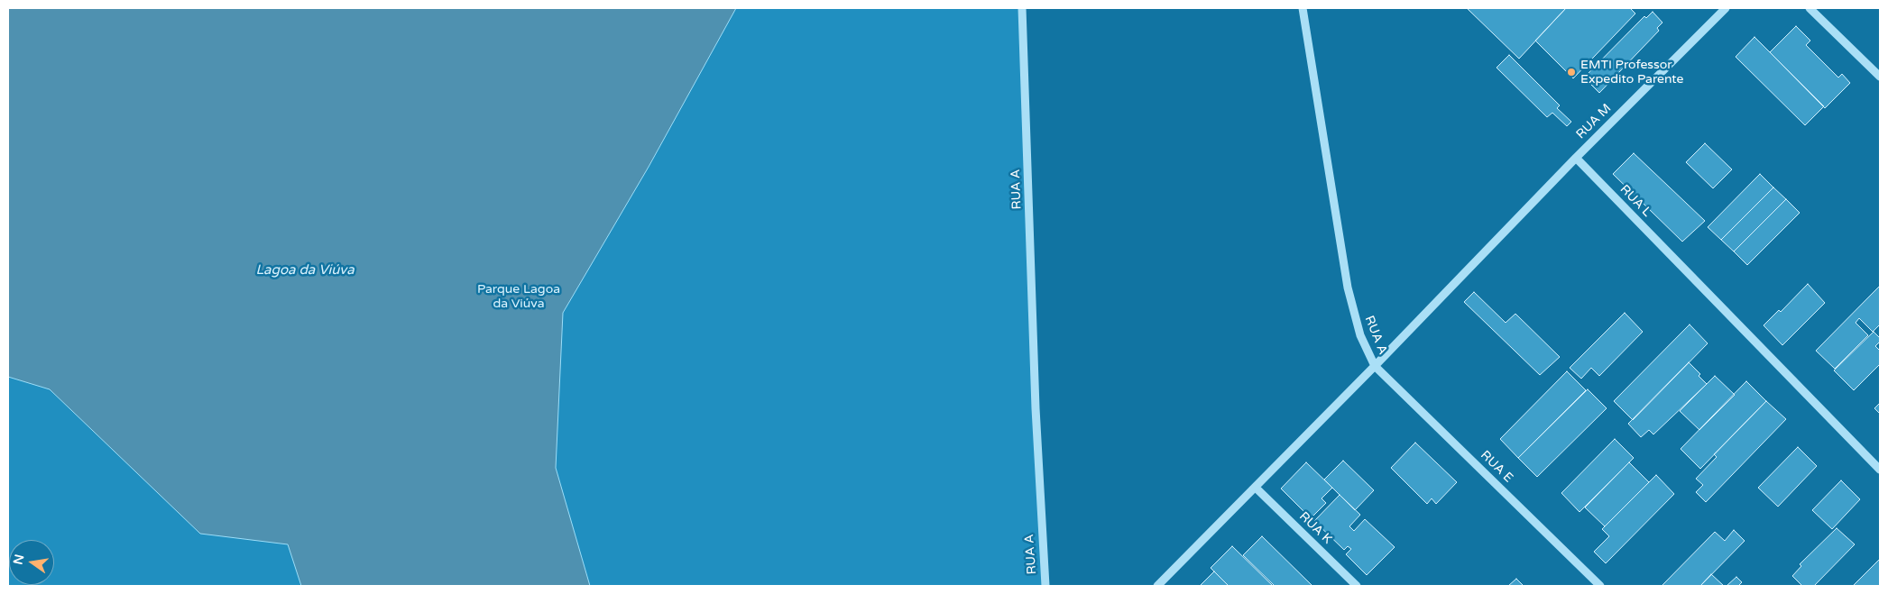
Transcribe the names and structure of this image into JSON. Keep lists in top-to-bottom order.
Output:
{
  "streets": {
    "street": [
      "RUA M",
      "RUA A",
      "RUA L",
      "RUA E",
      "RUA K"
    ]
  },
  "crossings": [
    ["RUA M", "RUA L"],
    ["RUA A", "RUA E"],
    ["RUA A", "RUA K"]
  ],
  "water": ["Lagoa da Viúva"],
  "parks": ["Parque Lagoa da Viúva"],
  "places": ["EMTI Professor Expedito Parente"],
  "north": "left"
}
